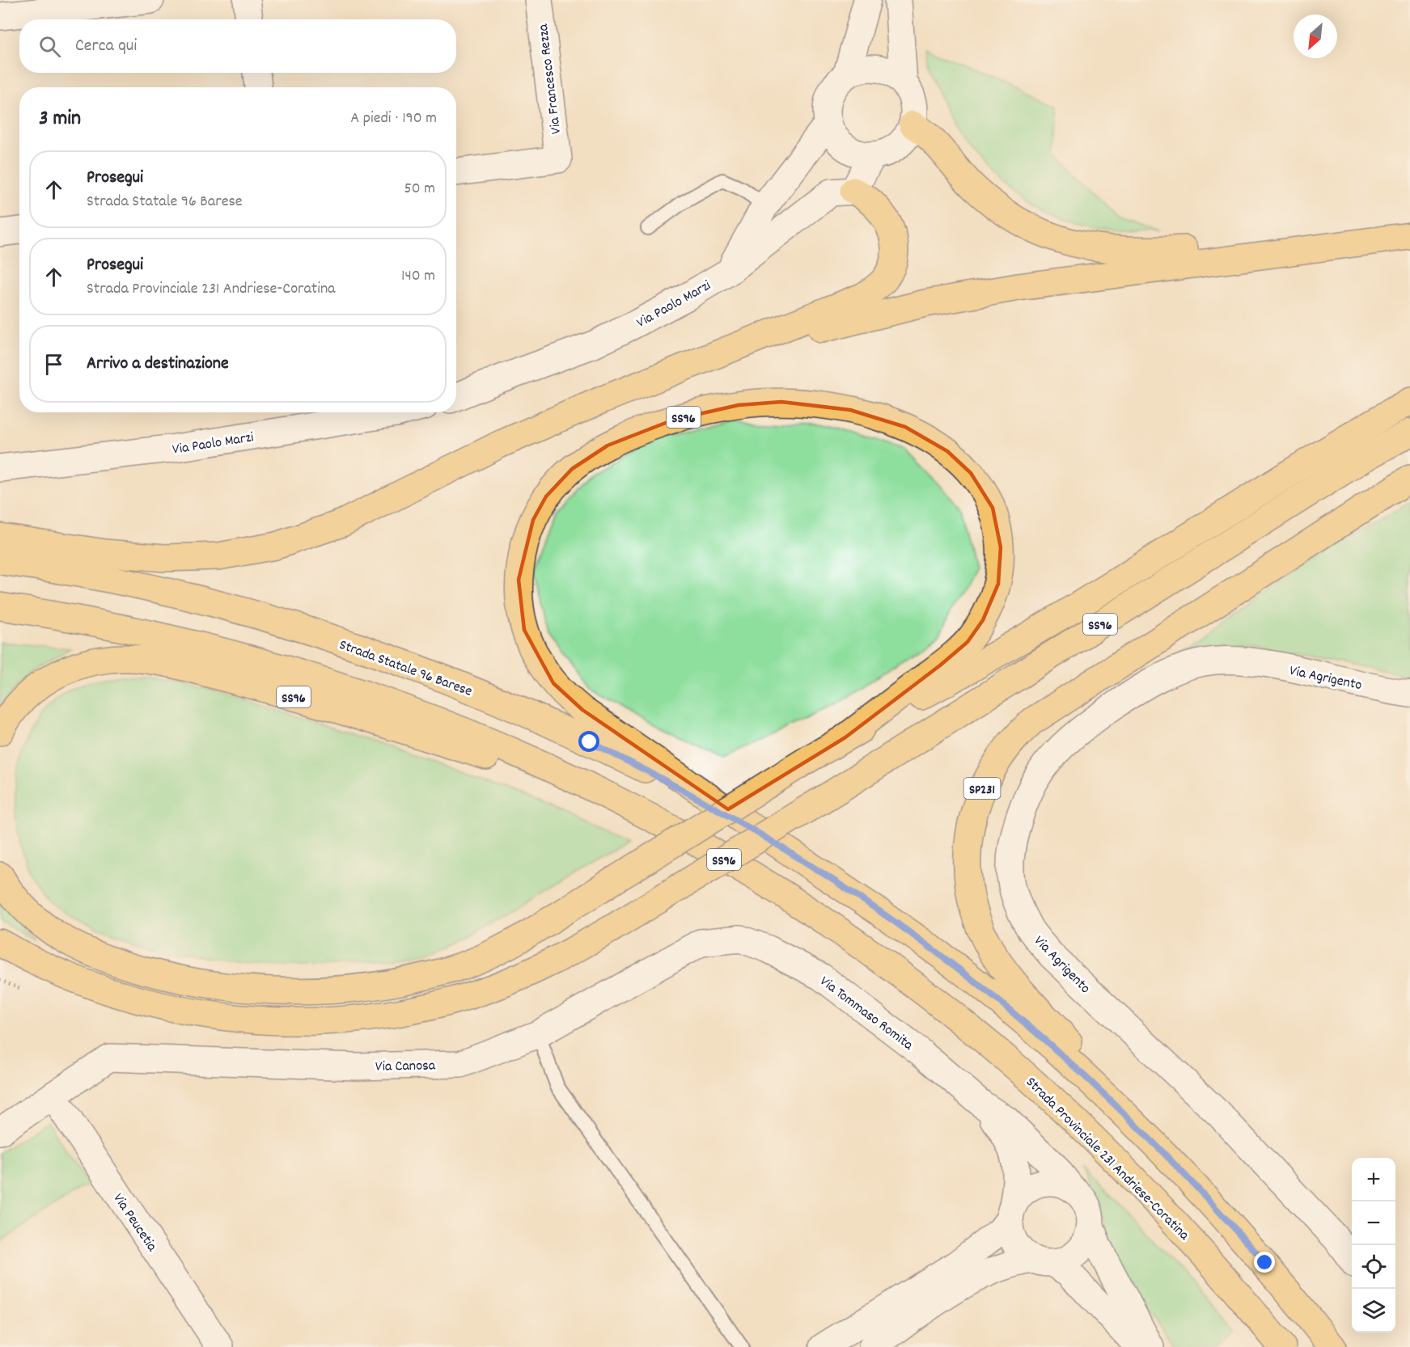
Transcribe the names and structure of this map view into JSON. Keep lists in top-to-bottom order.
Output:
{
  "streets": {
    "main road": [
      "SS96",
      "Strada Statale 96 Barese",
      "SP231",
      "Strada Provinciale 231 Andriese-Coratina"
    ],
    "street": [
      "Via Francesco Rezza",
      "Via Paolo Marzi",
      "Via Agrigento",
      "Via Tommaso Romita",
      "Via Canosa",
      "Via Peucetia"
    ]
  },
  "crossings": [
    ["SS96", "Strada Statale 96 Barese"],
    ["SS96", "SP231"],
    ["SS96", "Strada Provinciale 231 Andriese-Coratina"],
    ["Strada Statale 96 Barese", "SP231"],
    ["Via Tommaso Romita", "Via Canosa"],
    ["Via Canosa", "Via Peucetia"]
  ],
  "north": "bottom left",
  "page": {
    "search": "Cerca qui",
    "heading": ["3 min", "A piedi · 190 m"],
    "list": [
      ["Prosegui", "Strada Statale 96 Barese", "50 m"],
      ["Prosegui", "Strada Provinciale 231 Andriese-Coratina", "140 m"],
      "Arrivo a destinazione"
    ],
    "map_buttons": ["+", "−"]
  }
}
